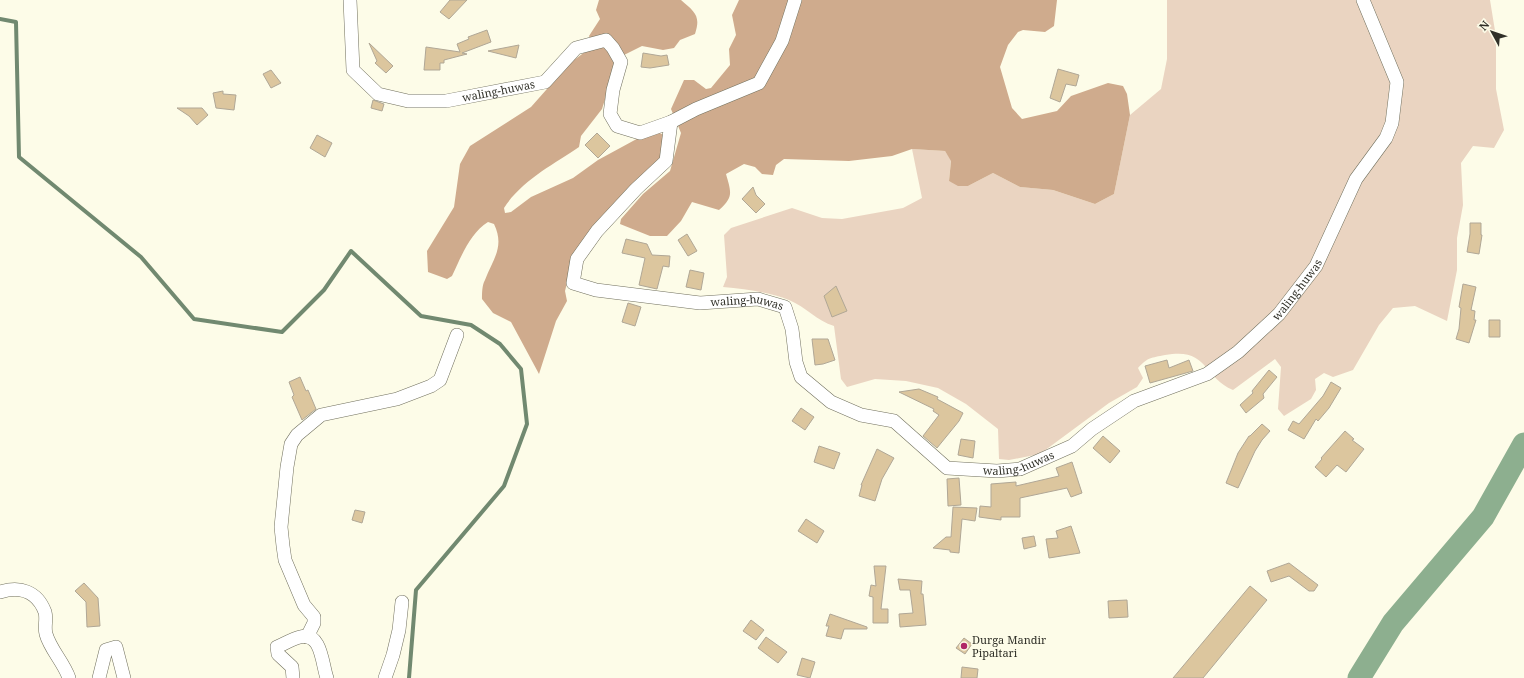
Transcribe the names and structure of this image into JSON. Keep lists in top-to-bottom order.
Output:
{
  "streets": {
    "street": ["waling-huwas"]
  },
  "places": ["Durga Mandir Pipaltari"],
  "north": "top left"
}
